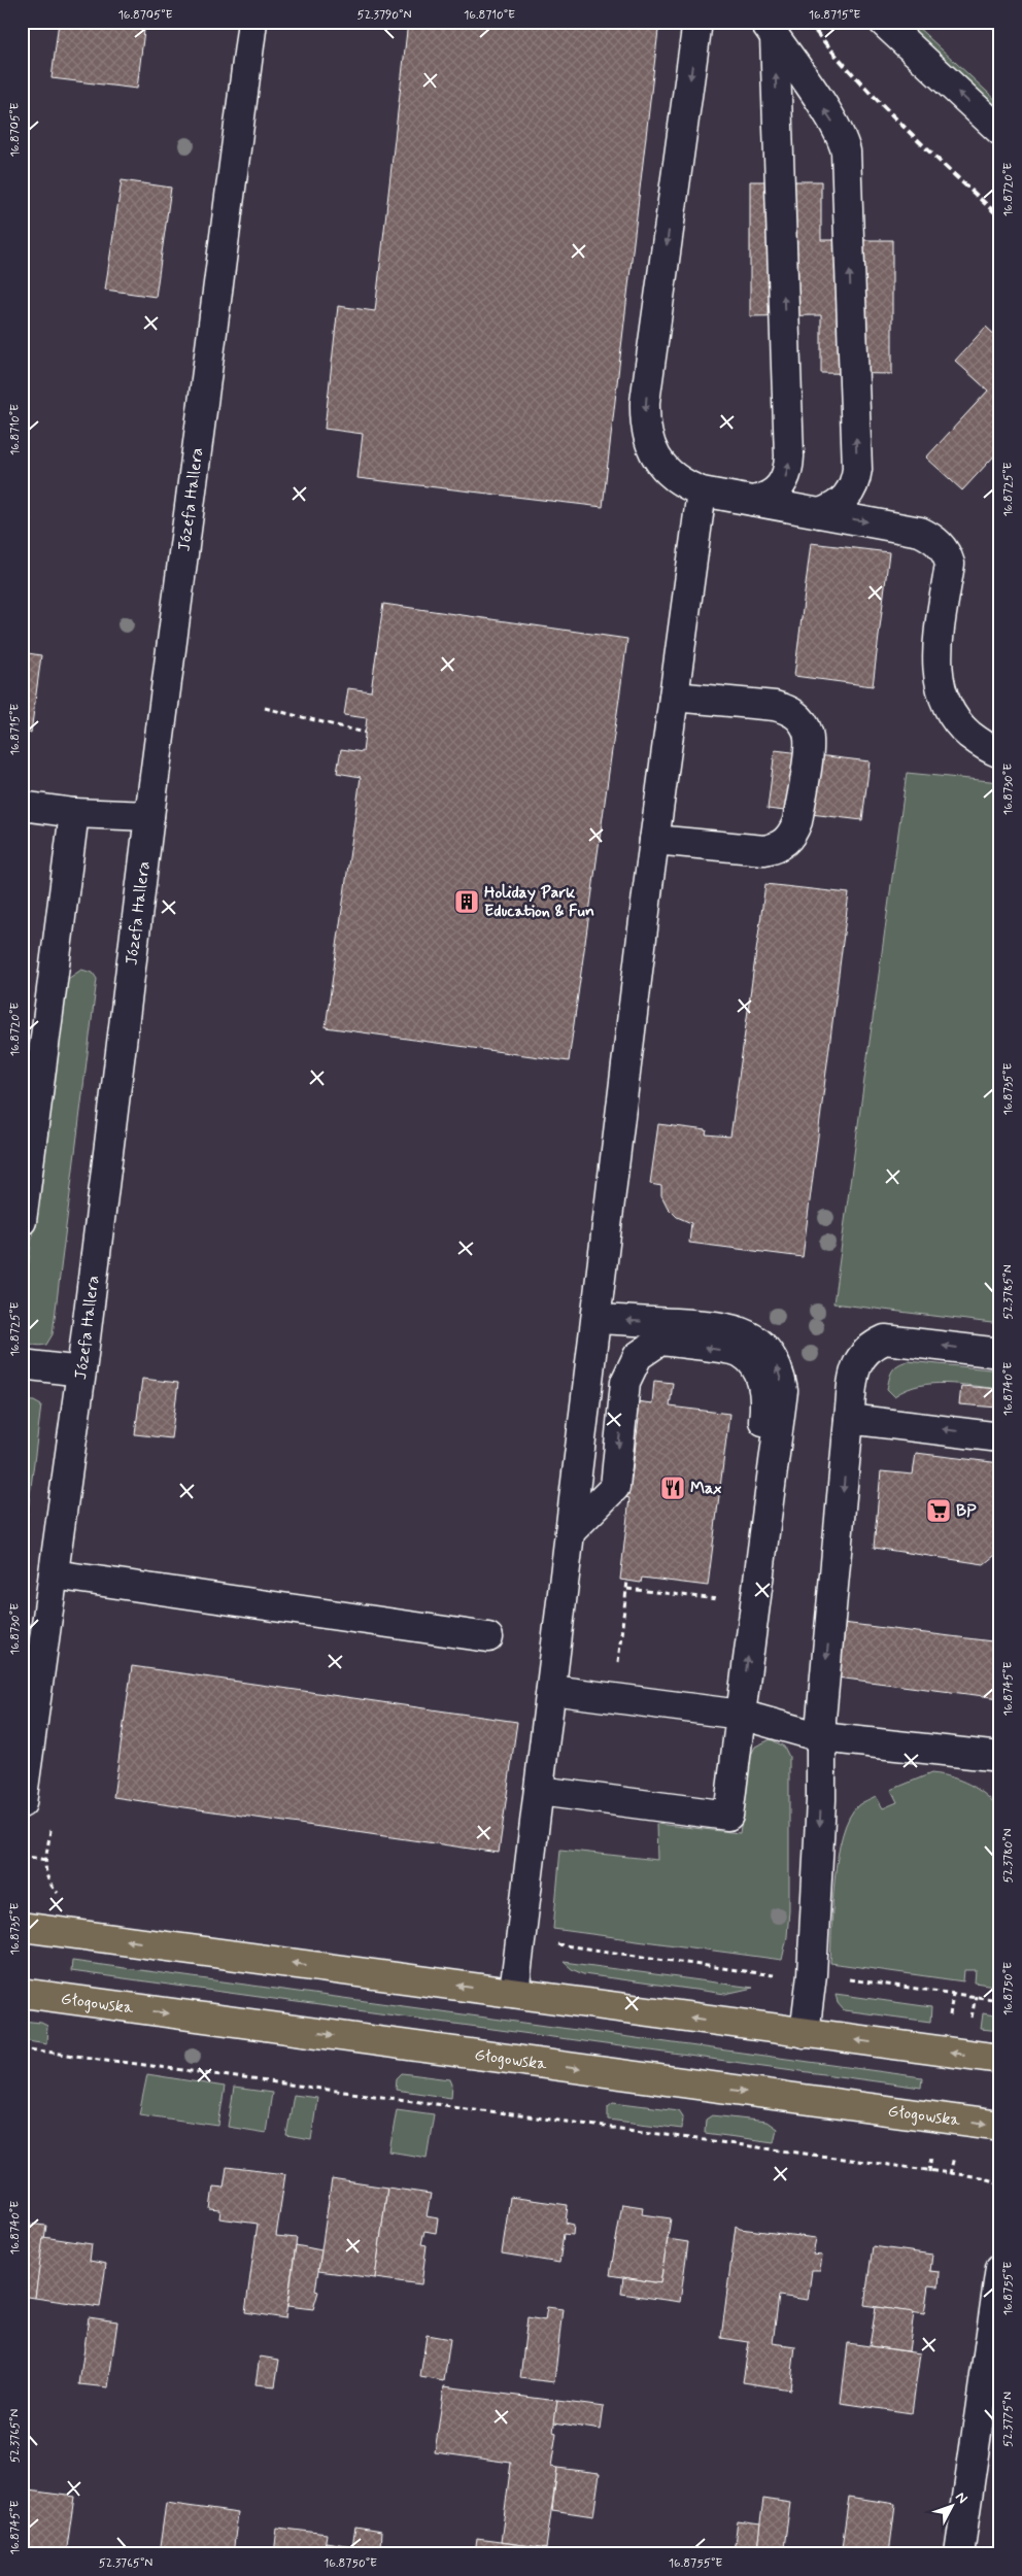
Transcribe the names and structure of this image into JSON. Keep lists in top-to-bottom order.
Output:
{
  "streets": {
    "main road": ["Głogowska"],
    "street": ["Józefa Hallera"]
  },
  "places": {
    "building": ["Holiday Park Education & Fun"],
    "restaurant": ["Max"],
    "supermarket": ["BP"]
  },
  "north": "top right",
  "coordinates": [
    "16.8705°E",
    "52.3790°N",
    "16.8710°E",
    "16.8715°E",
    "16.8720°E",
    "16.8725°E",
    "16.8730°E",
    "16.8735°E",
    "52.3785°N",
    "16.8740°E",
    "16.8745°E",
    "52.3780°N",
    "16.8750°E",
    "16.8755°E",
    "52.3775°N",
    "52.3765°N"
  ]
}
